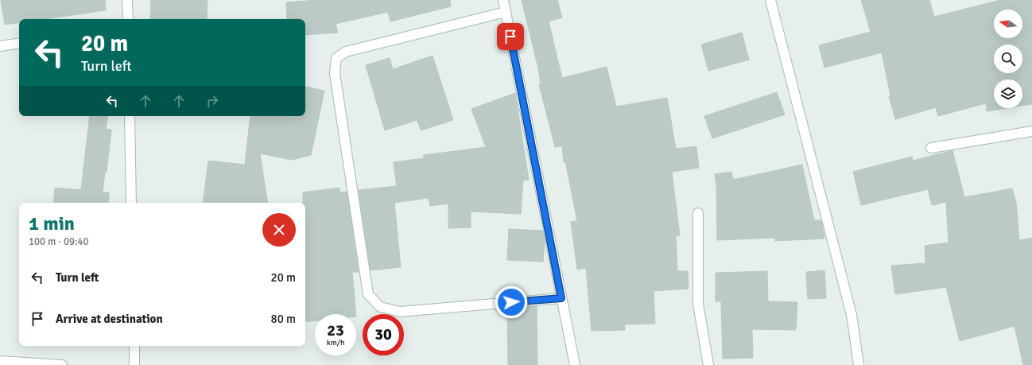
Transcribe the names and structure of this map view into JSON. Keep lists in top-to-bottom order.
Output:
{
  "north": "left",
  "page": {
    "turn": ["20 m", "Turn left"],
    "heading": ["1 min", "100 m · 09:40"],
    "list": [
      {
        "name": "Turn left",
        "value": "20 m"
      },
      {
        "name": "Arrive at destination",
        "value": "80 m"
      }
    ],
    "speed": "23 km/h",
    "limit": "30"
  }
}
